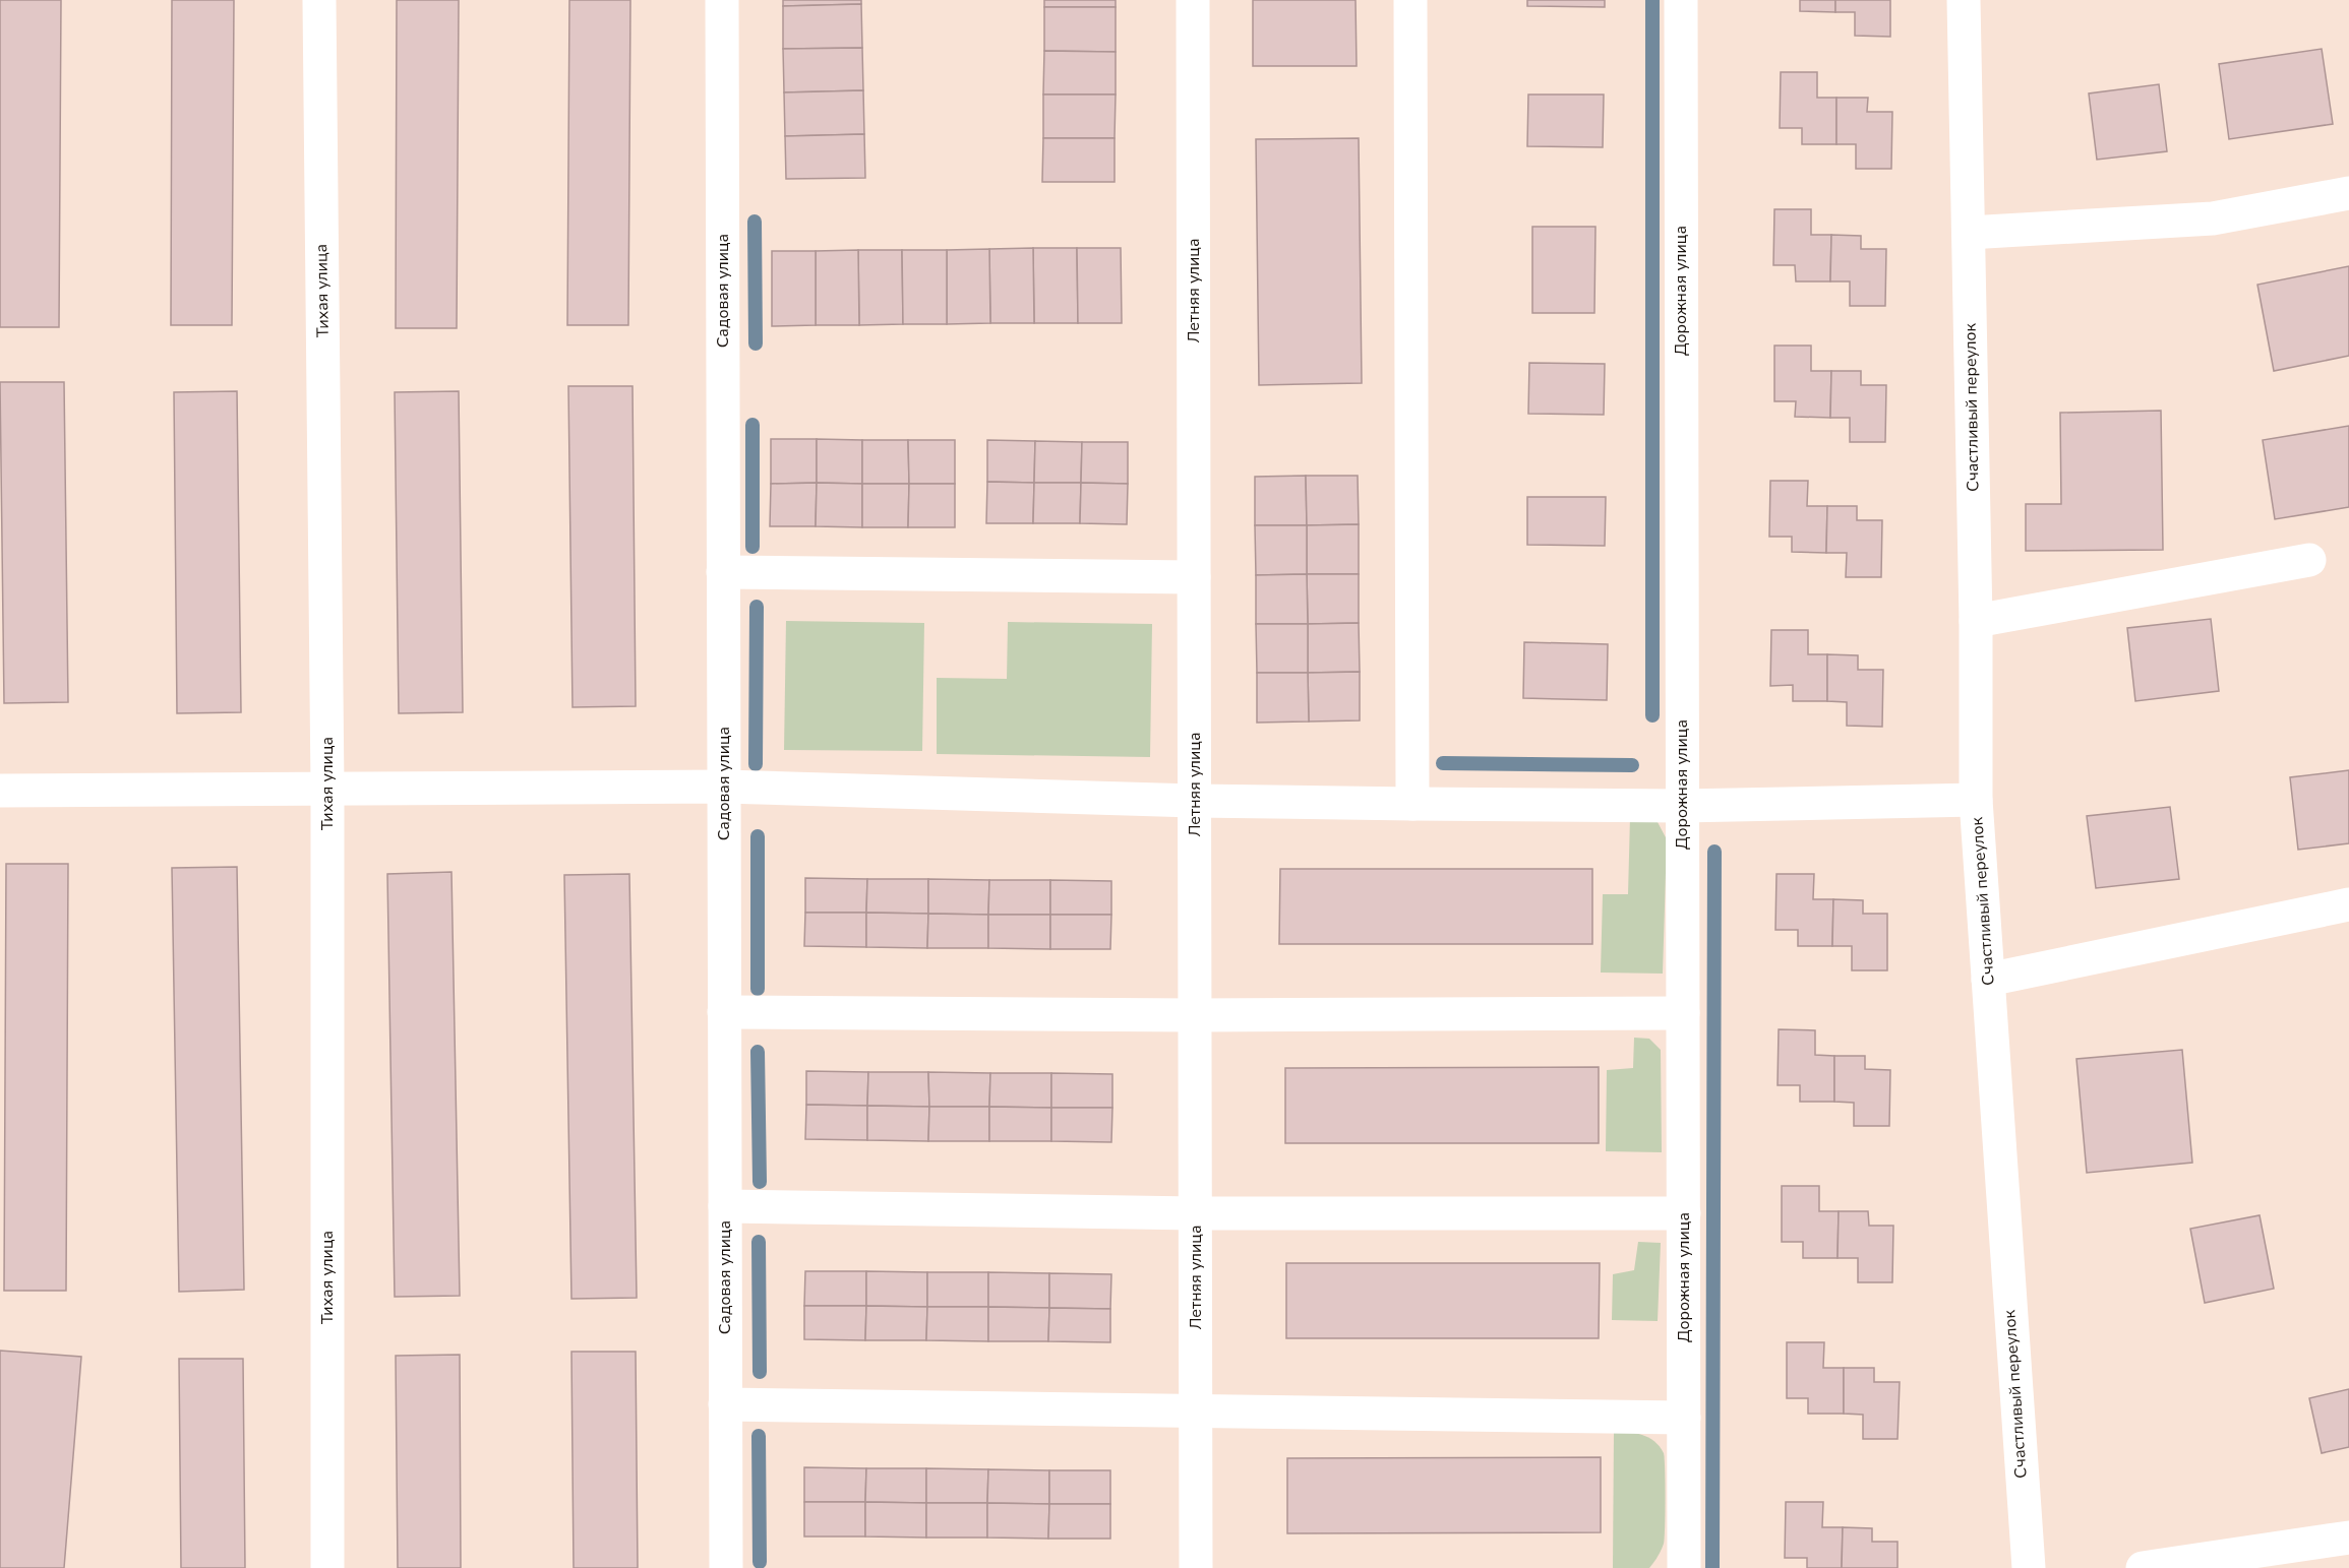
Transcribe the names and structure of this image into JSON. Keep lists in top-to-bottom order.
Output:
{
  "streets": {
    "street": [
      "Тихая улица",
      "Садовая улица",
      "Летняя улица",
      "Дорожная улица",
      "Счастливый переулок"
    ]
  }
}
